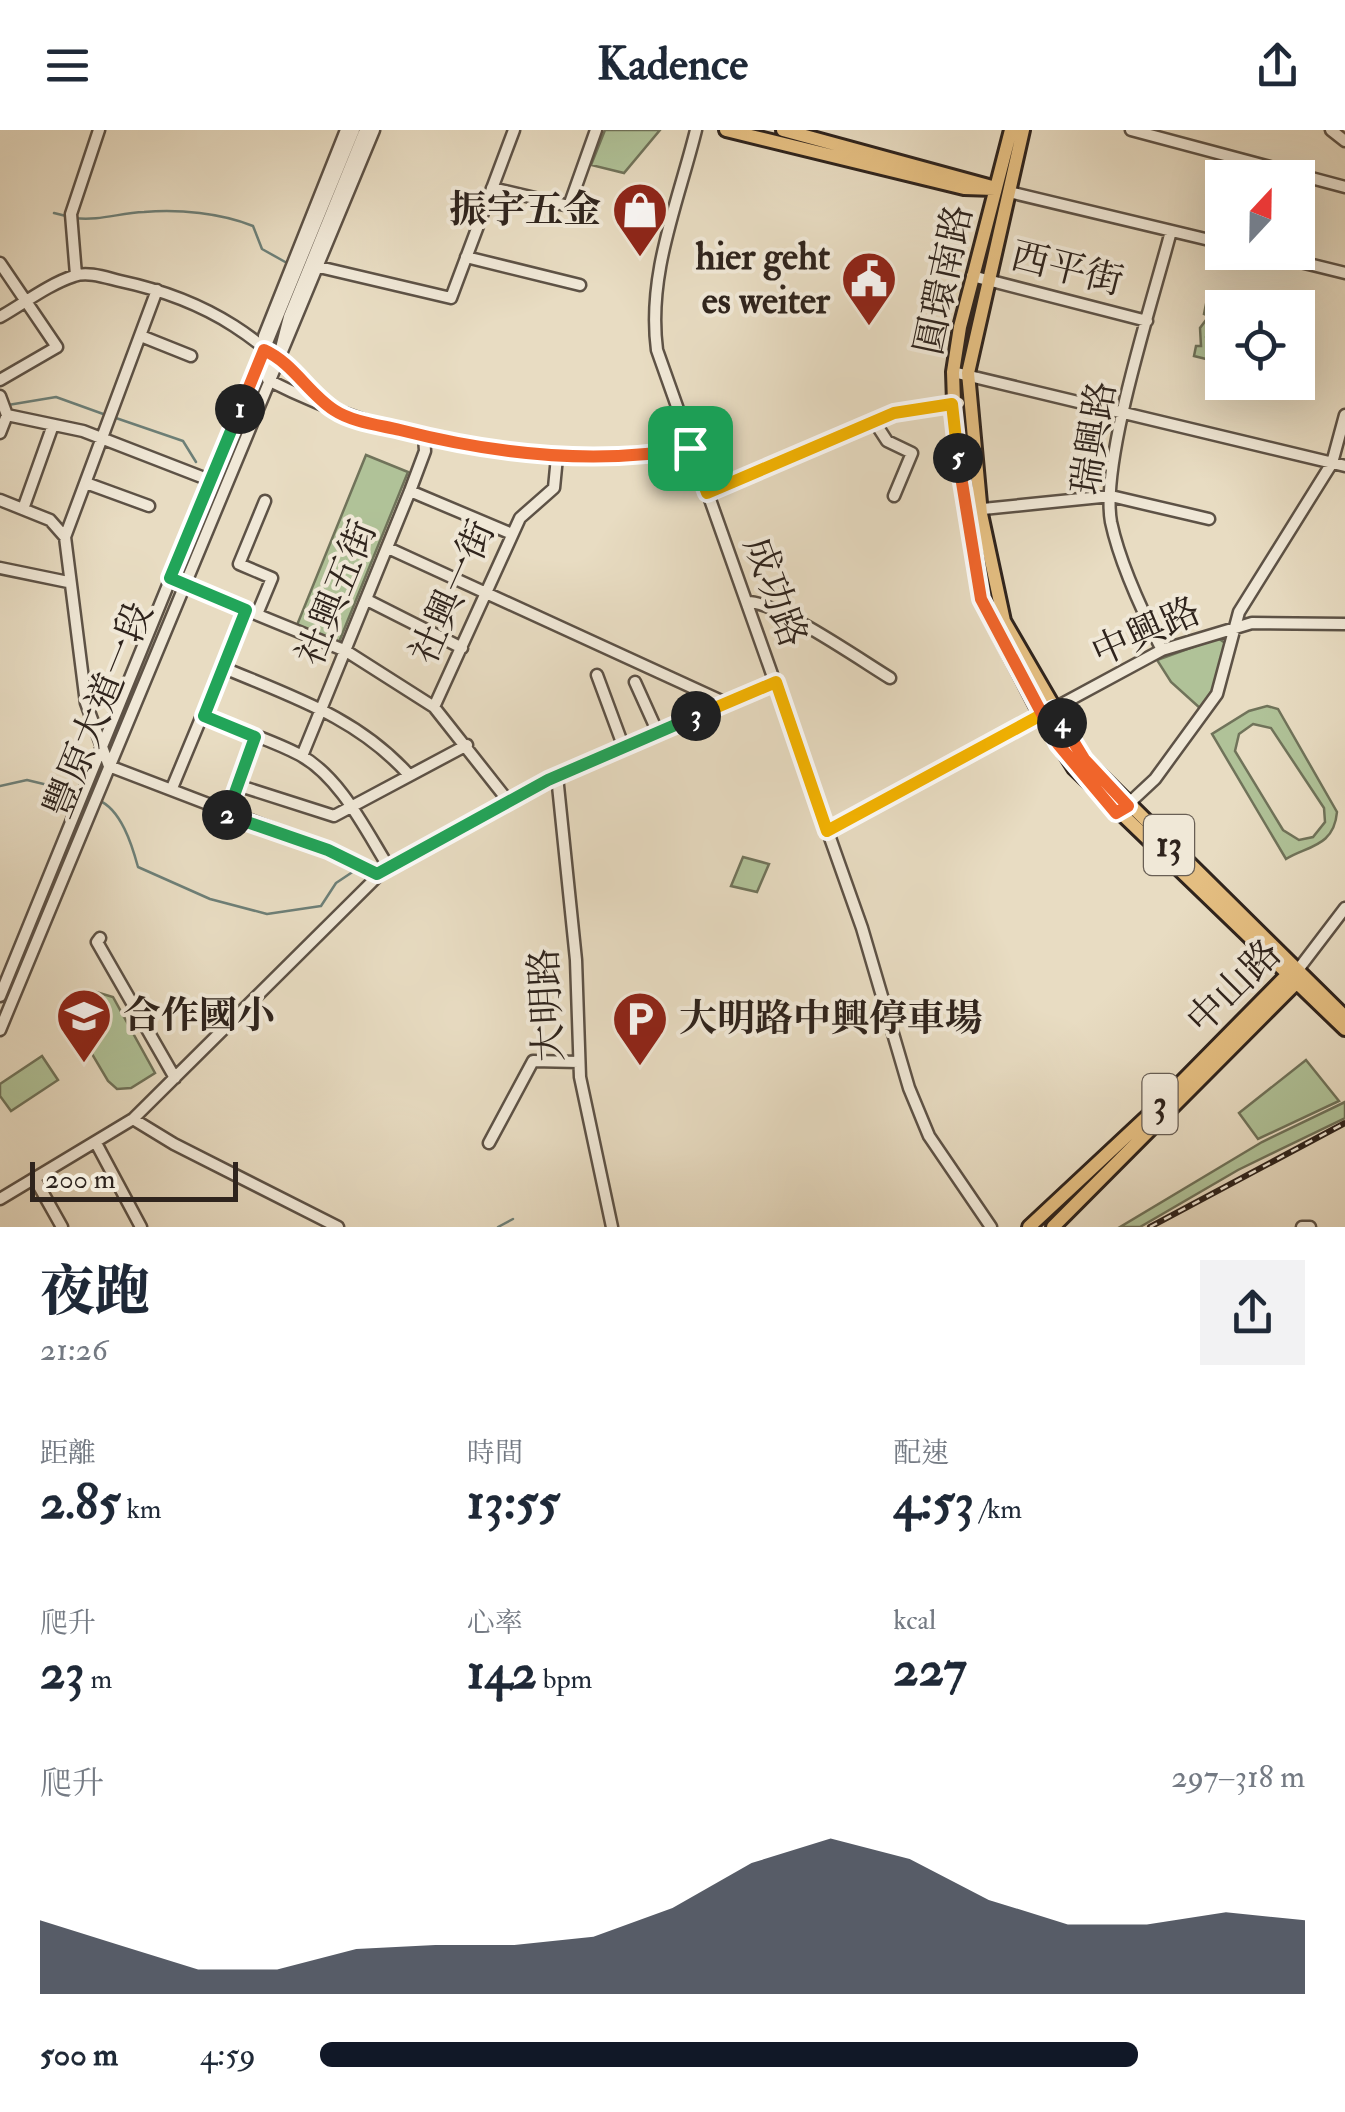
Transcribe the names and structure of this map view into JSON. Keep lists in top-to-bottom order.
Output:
{
  "streets": {
    "main road": [
      "圓環南路",
      "13",
      "中山路",
      "3"
    ],
    "street": [
      "西平街",
      "瑞興路",
      "社興一街",
      "成功路",
      "社興五街",
      "中興路",
      "豐原大道一段",
      "大明路"
    ]
  },
  "crossings": [
    ["西平街", "圓環南路"],
    ["西平街", "瑞興路"],
    ["圓環南路", "中興路"],
    ["圓環南路", "13"],
    ["圓環南路", "中山路"],
    ["瑞興路", "中興路"],
    ["成功路", "中興路"]
  ],
  "places": {
    "shop": ["振宇五金"],
    "public building": ["hier geht es weiter"],
    "school or university": ["合作國小"],
    "parking": ["大明路中興停車場"]
  },
  "scale_bar": "200 m",
  "north": "top",
  "page": {
    "header": "Kadence",
    "pins": [
      "1",
      "5",
      "3",
      "4",
      "2"
    ],
    "scale": "200 m",
    "heading": ["夜跑", "21:26"],
    "stats": [
      ["距離", "2.85 km"],
      ["時間", "13:55"],
      ["配速", "4:53 /km"],
      ["爬升", "23 m"],
      ["心率", "142 bpm"],
      ["kcal", "227"]
    ],
    "chart": ["爬升", "297–318 m"],
    "list": [
      {
        "name": "500 m",
        "note": "4:59"
      }
    ]
  }
}
